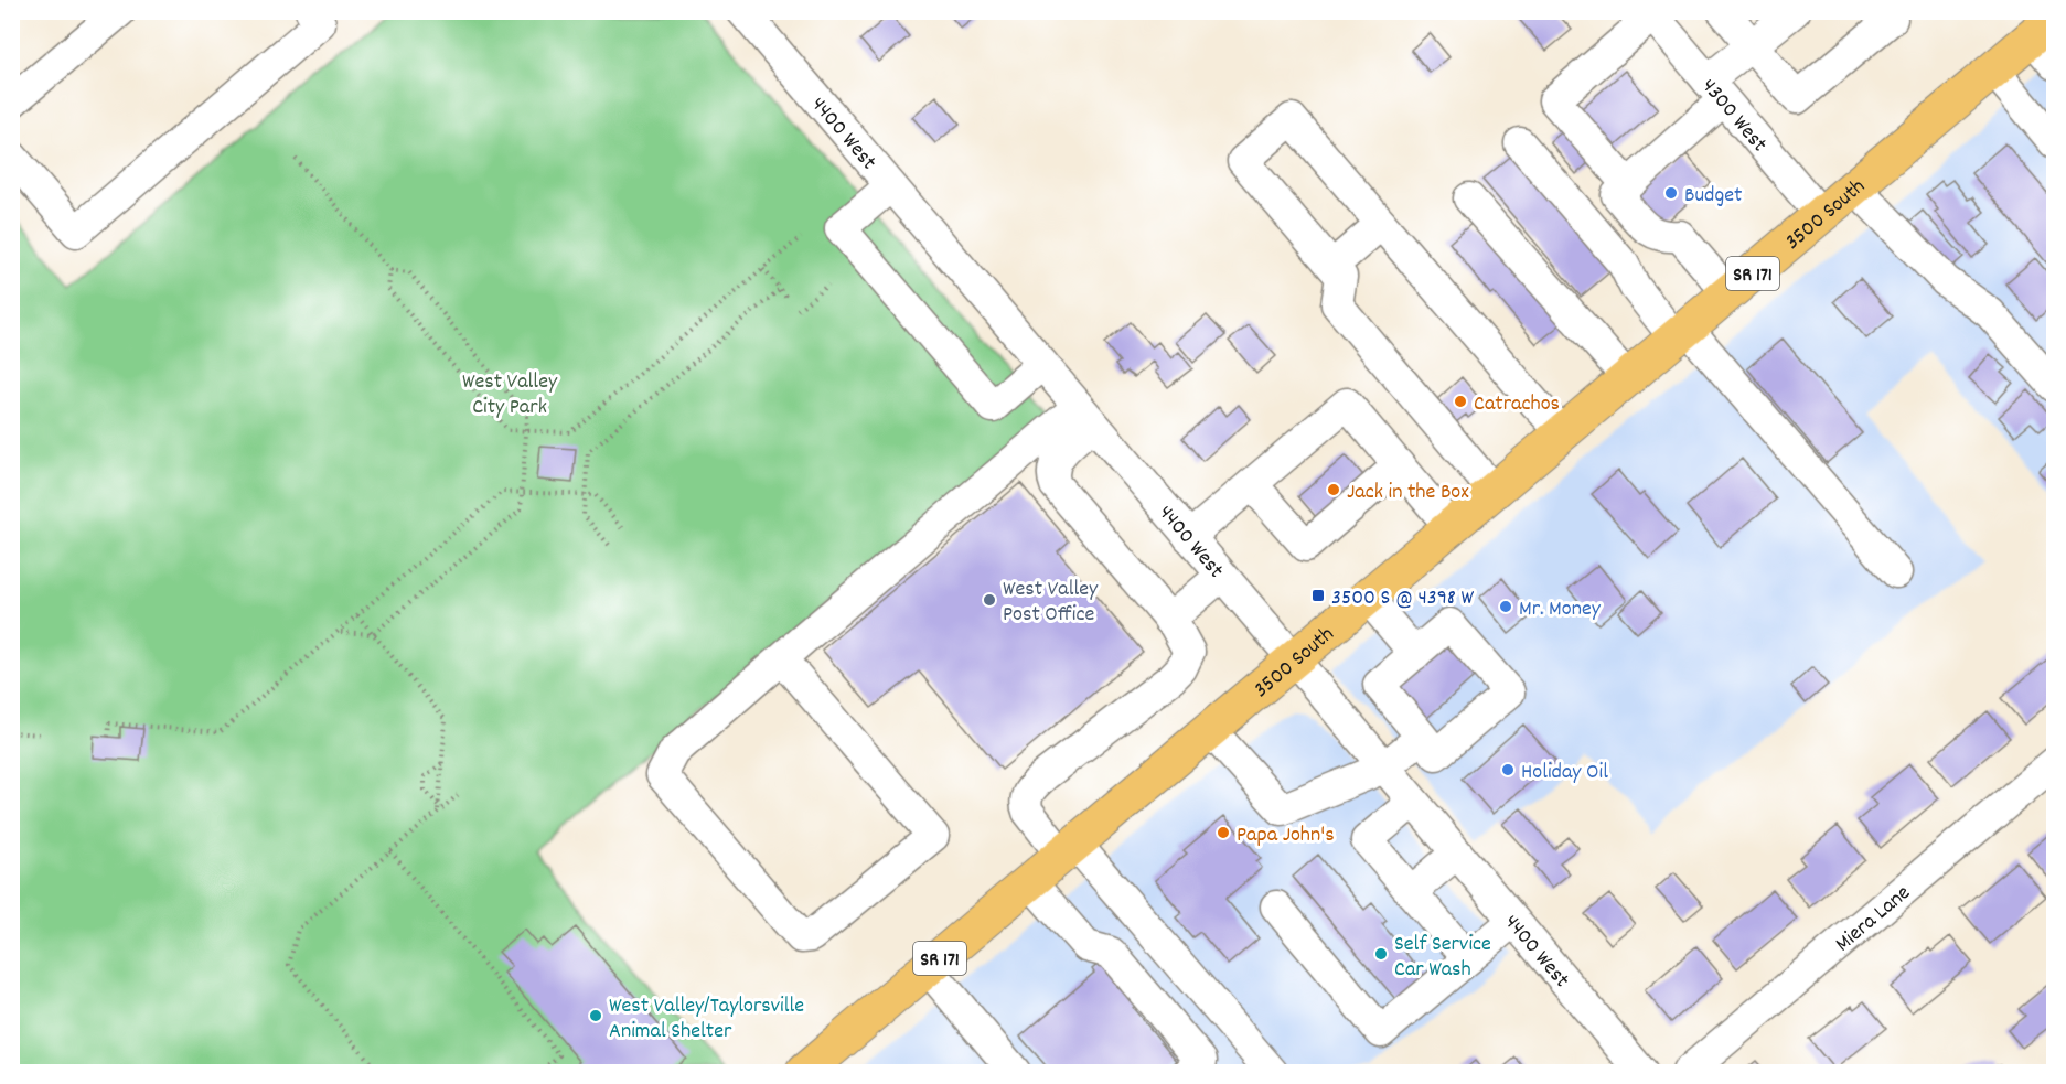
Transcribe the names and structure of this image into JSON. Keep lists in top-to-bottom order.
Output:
{
  "streets": {
    "main road": ["3500 South", "SR 171"],
    "street": ["4300 West", "4400 West", "Miera Lane"]
  },
  "crossings": [
    ["4300 West", "3500 South"],
    ["4400 West", "3500 South"]
  ],
  "parks": ["West Valley City Park"],
  "places": {
    "other": [
      "Budget",
      "Catrachos",
      "Jack in the Box",
      "West Valley Post Office",
      "Mr. Money",
      "Holiday Oil",
      "Papa John's",
      "Self Service Car Wash",
      "West Valley/Taylorsville Animal Shelter"
    ],
    "transit": ["3500 S @ 4398 W"]
  }
}
